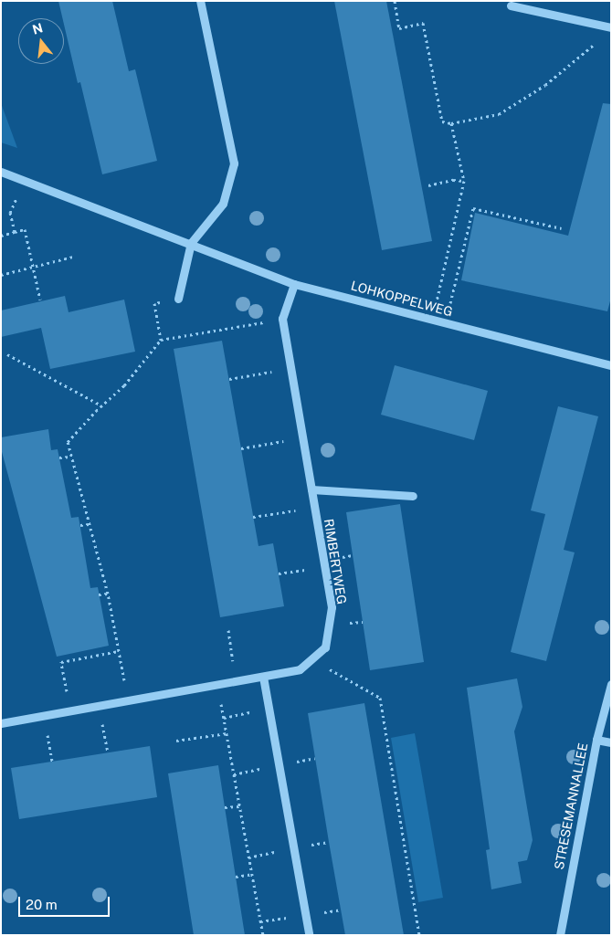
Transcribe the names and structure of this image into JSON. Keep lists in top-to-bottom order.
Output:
{
  "streets": {
    "street": ["LOHKOPPELWEG", "RIMBERTWEG", "STRESEMANNALLEE"]
  },
  "crossings": [
    ["LOHKOPPELWEG", "RIMBERTWEG"]
  ],
  "scale_bar": "20 m",
  "north": "top"
}
